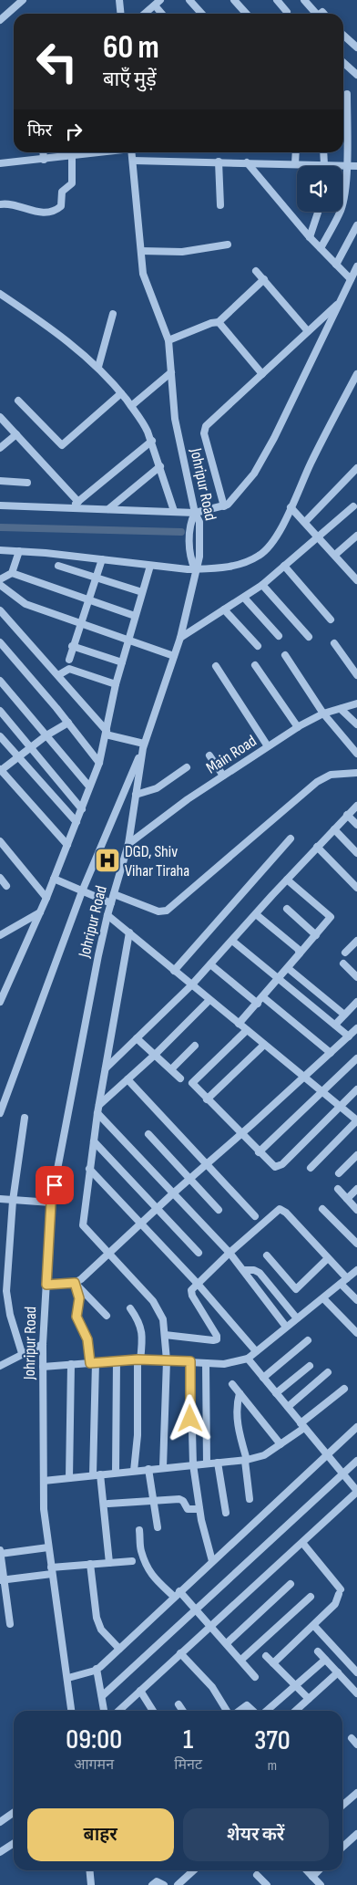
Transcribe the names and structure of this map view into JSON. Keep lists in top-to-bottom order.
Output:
{
  "streets": {
    "street": ["Johripur Road", "Main Road"]
  },
  "crossings": [
    ["Johripur Road", "Main Road"]
  ],
  "places": {
    "hospital": ["DGD, Shiv Vihar Tiraha"]
  },
  "page": {
    "turn": ["60 m", "बाएँ मुड़ें"],
    "then": "फिर",
    "eta": [
      "09:00",
      "आगमन",
      "1",
      "मिनट",
      "370",
      "m"
    ],
    "buttons": ["बाहर", "शेयर करें"]
  }
}
